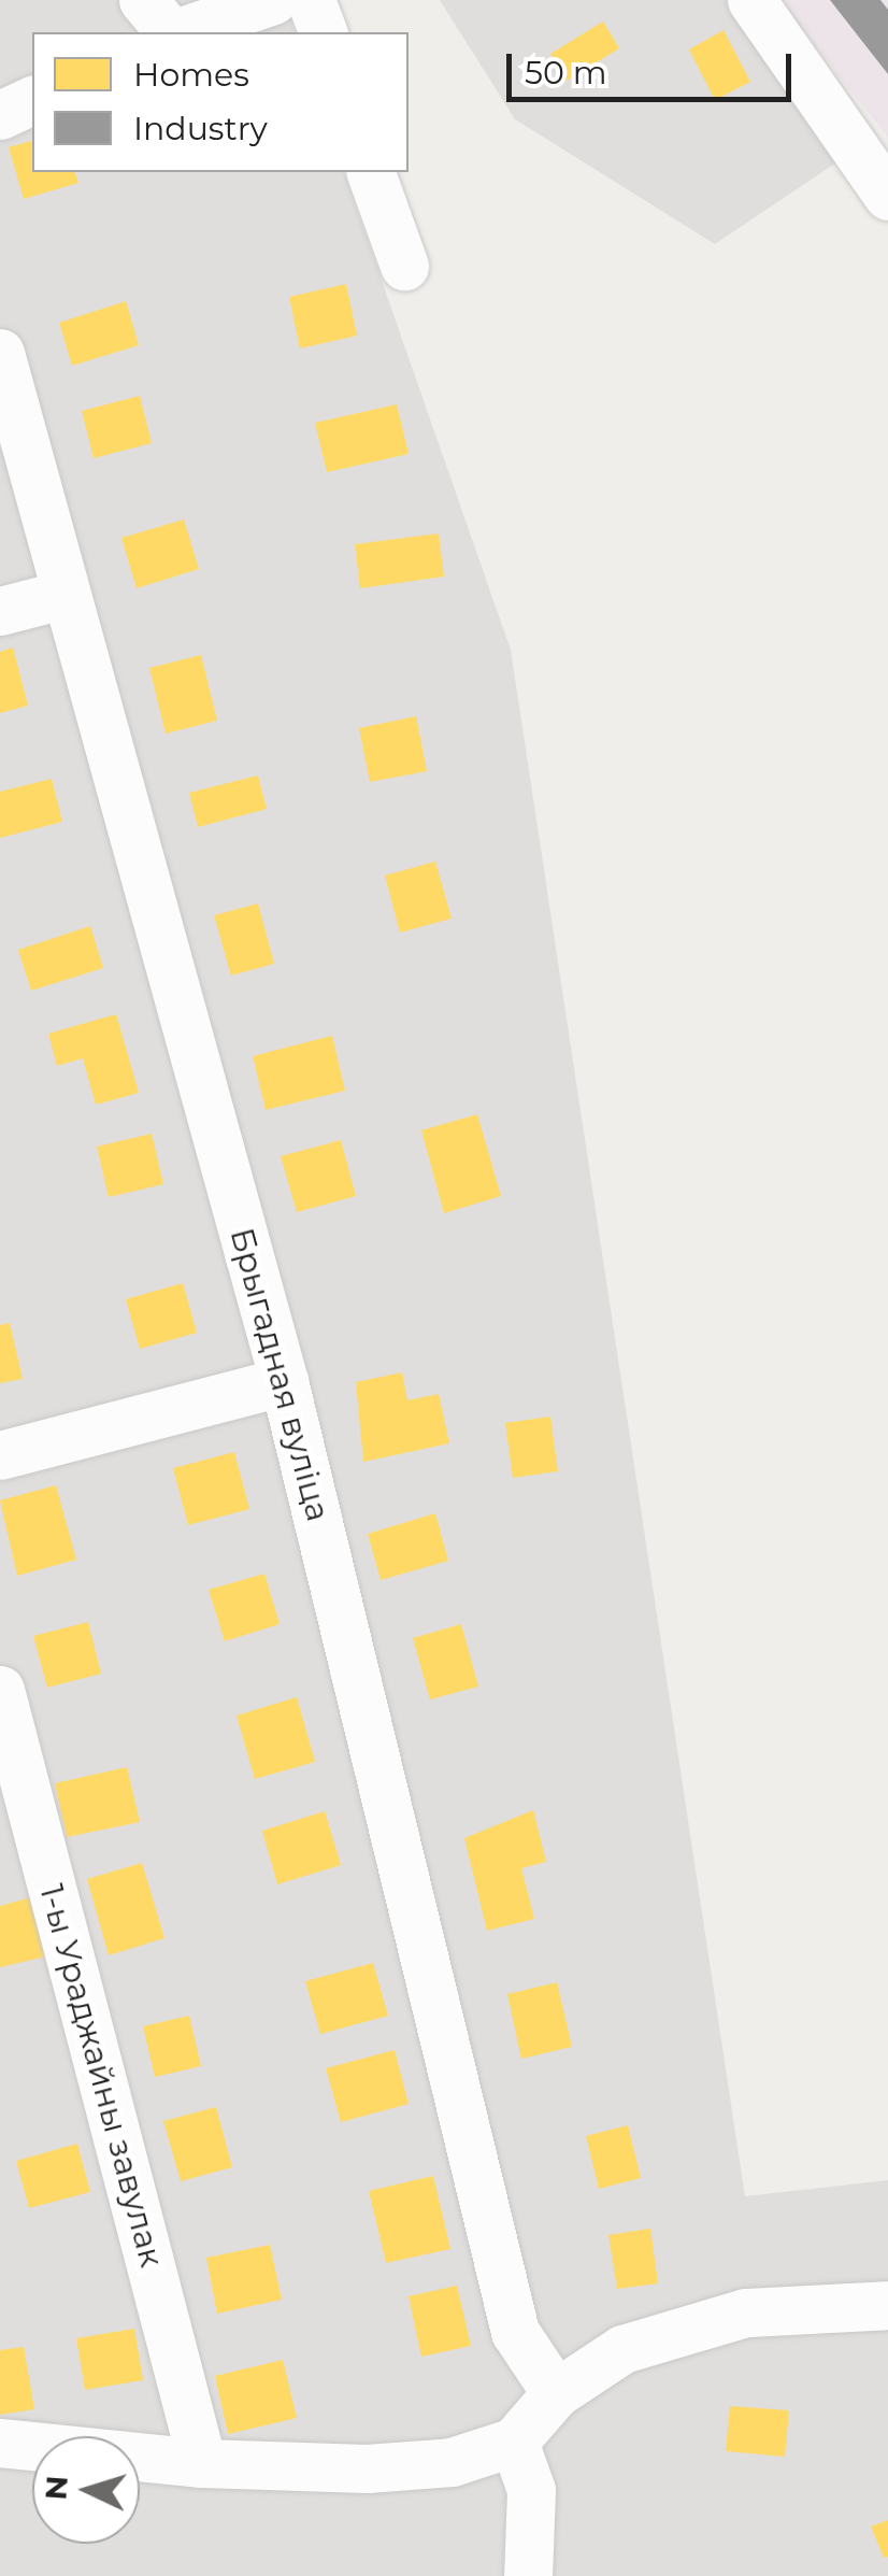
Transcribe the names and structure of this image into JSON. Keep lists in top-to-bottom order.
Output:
{
  "streets": {
    "street": ["Брыгадная вуліца", "1-ы Ураджайны завулак"]
  },
  "legend": ["Homes", "Industry"],
  "scale_bar": "50 m",
  "north": "left"
}
